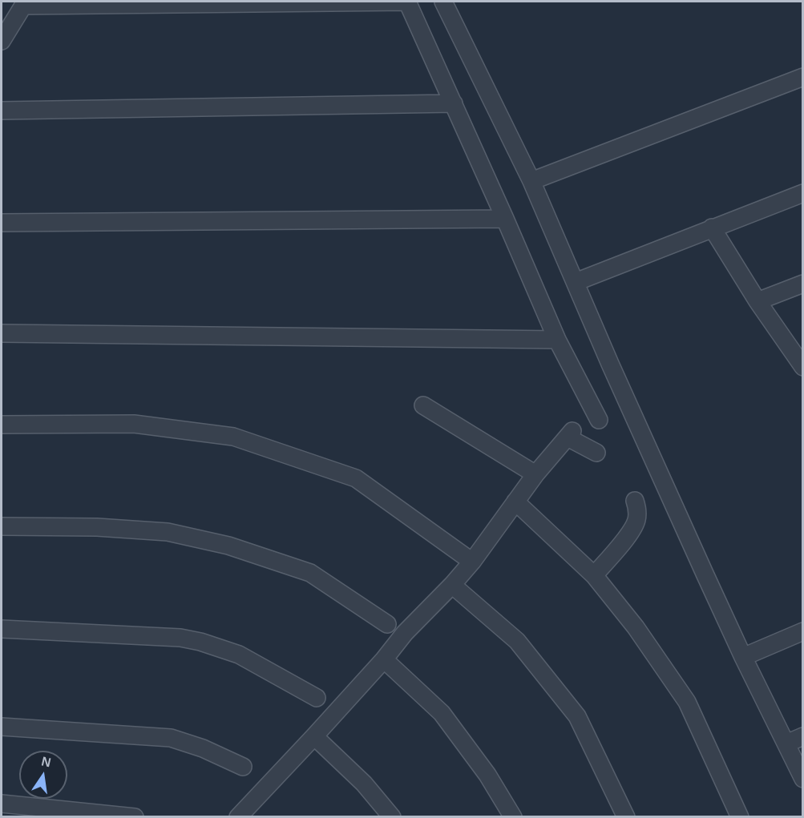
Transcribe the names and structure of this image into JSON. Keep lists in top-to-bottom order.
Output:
{
  "north": "top"
}
